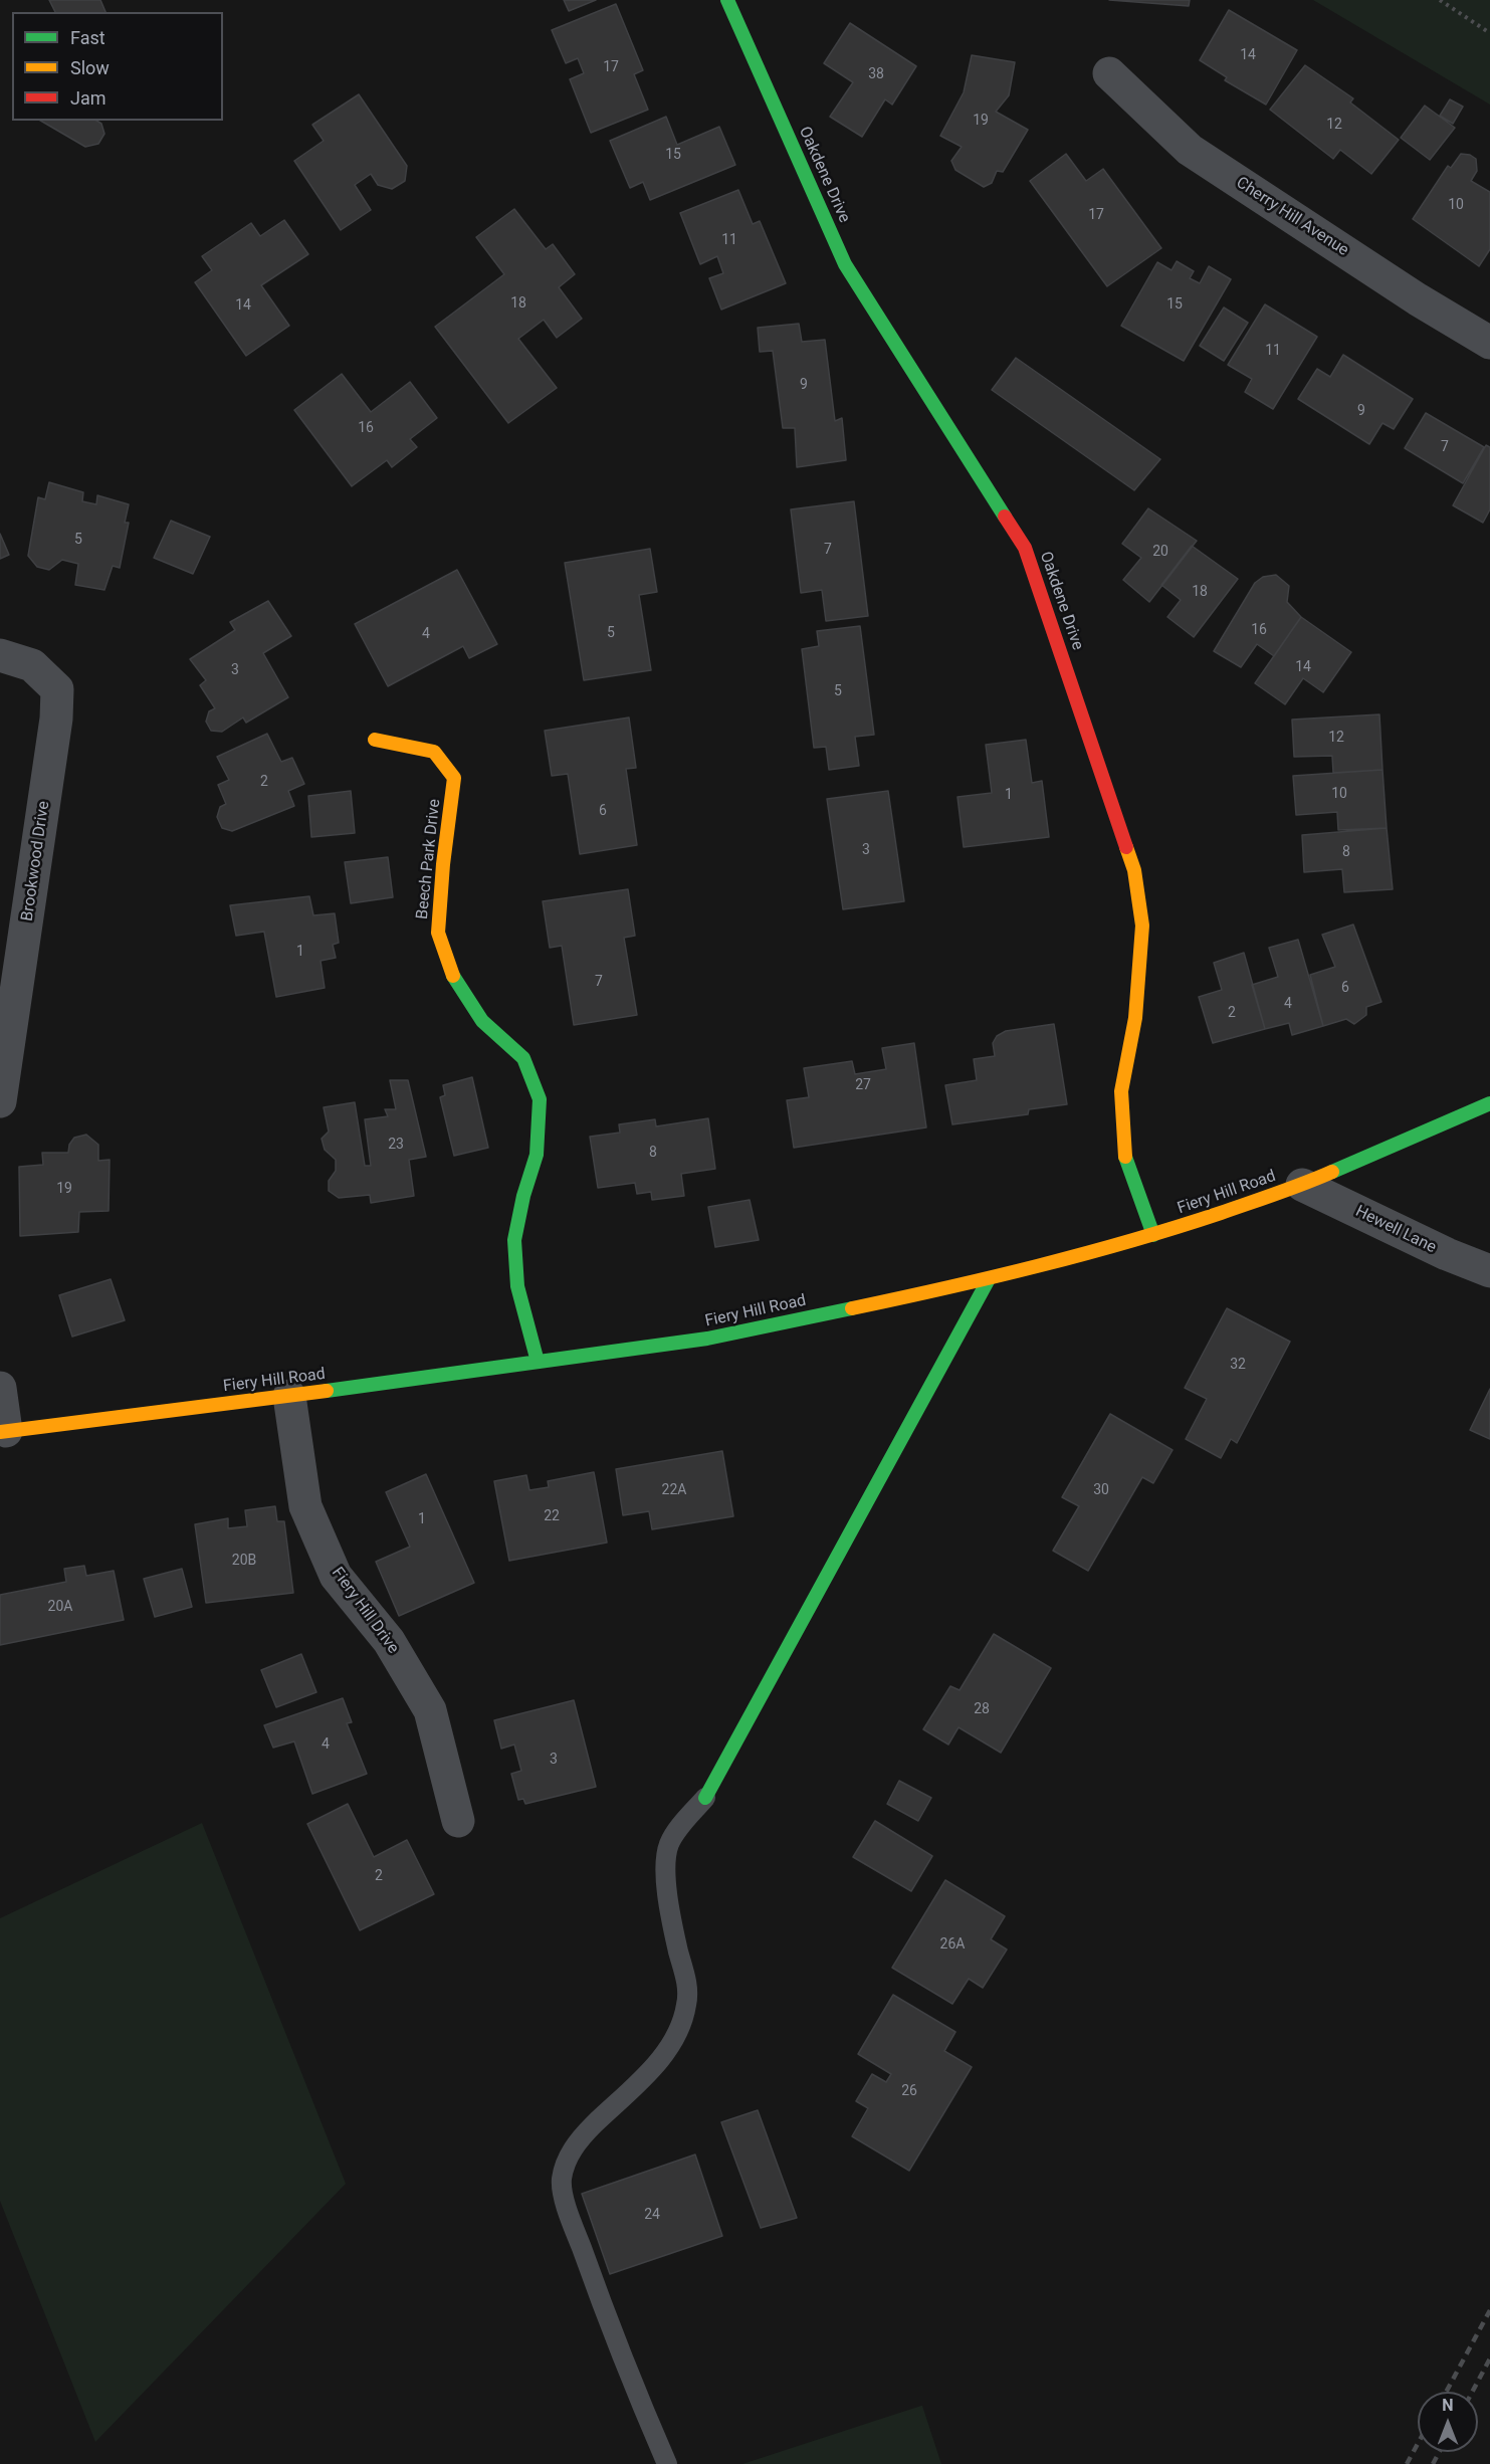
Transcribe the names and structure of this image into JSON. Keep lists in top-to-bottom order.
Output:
{
  "streets": {
    "street": [
      "Oakdene Drive",
      "Cherry Hill Avenue",
      "Beech Park Drive",
      "Brookwood Drive",
      "Fiery Hill Road",
      "Hewell Lane",
      "Fiery Hill Drive"
    ]
  },
  "crossings": [
    ["Oakdene Drive", "Fiery Hill Road"],
    ["Beech Park Drive", "Fiery Hill Road"],
    ["Fiery Hill Road", "Hewell Lane"],
    ["Fiery Hill Road", "Fiery Hill Drive"]
  ],
  "house_numbers": [
    "14",
    "17",
    "38",
    "19",
    "12",
    "15",
    "10",
    "17",
    "11",
    "18",
    "15",
    "14",
    "11",
    "9",
    "9",
    "16",
    "7",
    "5",
    "7",
    "20",
    "18",
    "16",
    "5",
    "4",
    "14",
    "3",
    "5",
    "12",
    "2",
    "10",
    "1",
    "6",
    "3",
    "8",
    "1",
    "7",
    "6",
    "4",
    "2",
    "27",
    "23",
    "8",
    "19",
    "32",
    "22A",
    "30",
    "22",
    "1",
    "20B",
    "20A",
    "28",
    "4",
    "3",
    "2",
    "26A",
    "26",
    "24"
  ],
  "legend": ["Fast", "Slow", "Jam"],
  "north": "top"
}
